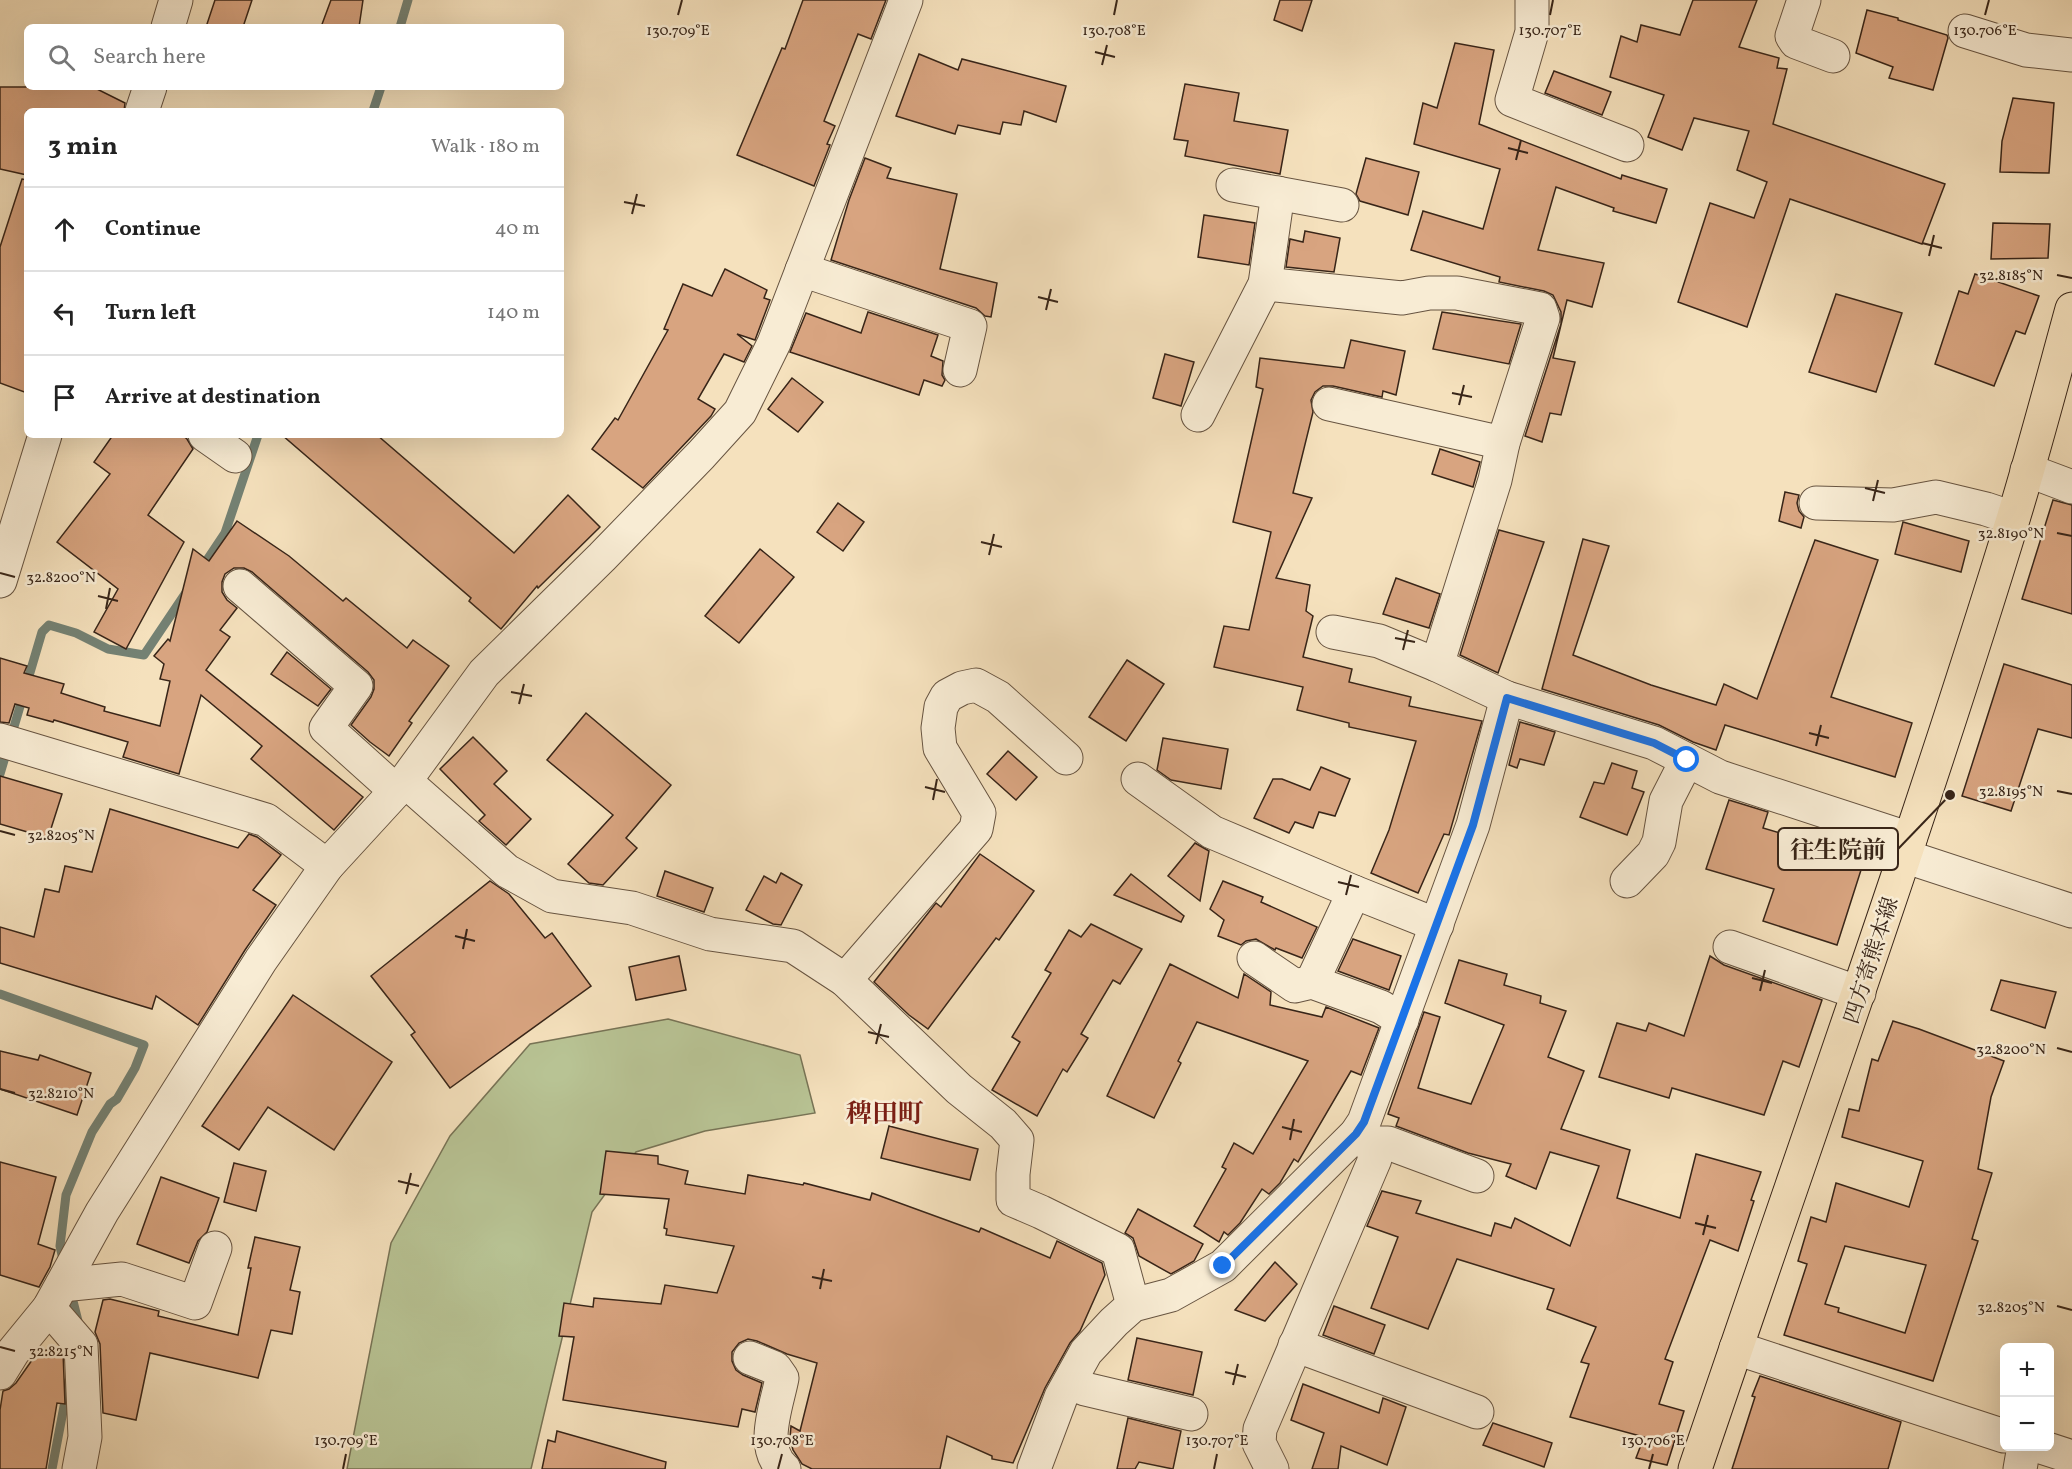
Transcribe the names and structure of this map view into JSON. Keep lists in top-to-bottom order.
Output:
{
  "streets": {
    "main road": ["四方寄熊本線"]
  },
  "districts": ["稗田町"],
  "places": ["往生院前"],
  "page": {
    "search": "Search here",
    "heading": ["3 min", "Walk · 180 m"],
    "list": [
      ["Continue", "40 m"],
      ["Turn left", "140 m"],
      "Arrive at destination"
    ],
    "map_buttons": ["+", "−"]
  },
  "coordinates": [
    "130.709°E",
    "130.708°E",
    "130.707°E",
    "130.706°E",
    "32.8185°N",
    "32.8190°N",
    "32.8200°N",
    "32.8195°N",
    "32.8205°N",
    "32.8210°N",
    "32.8215°N"
  ]
}
